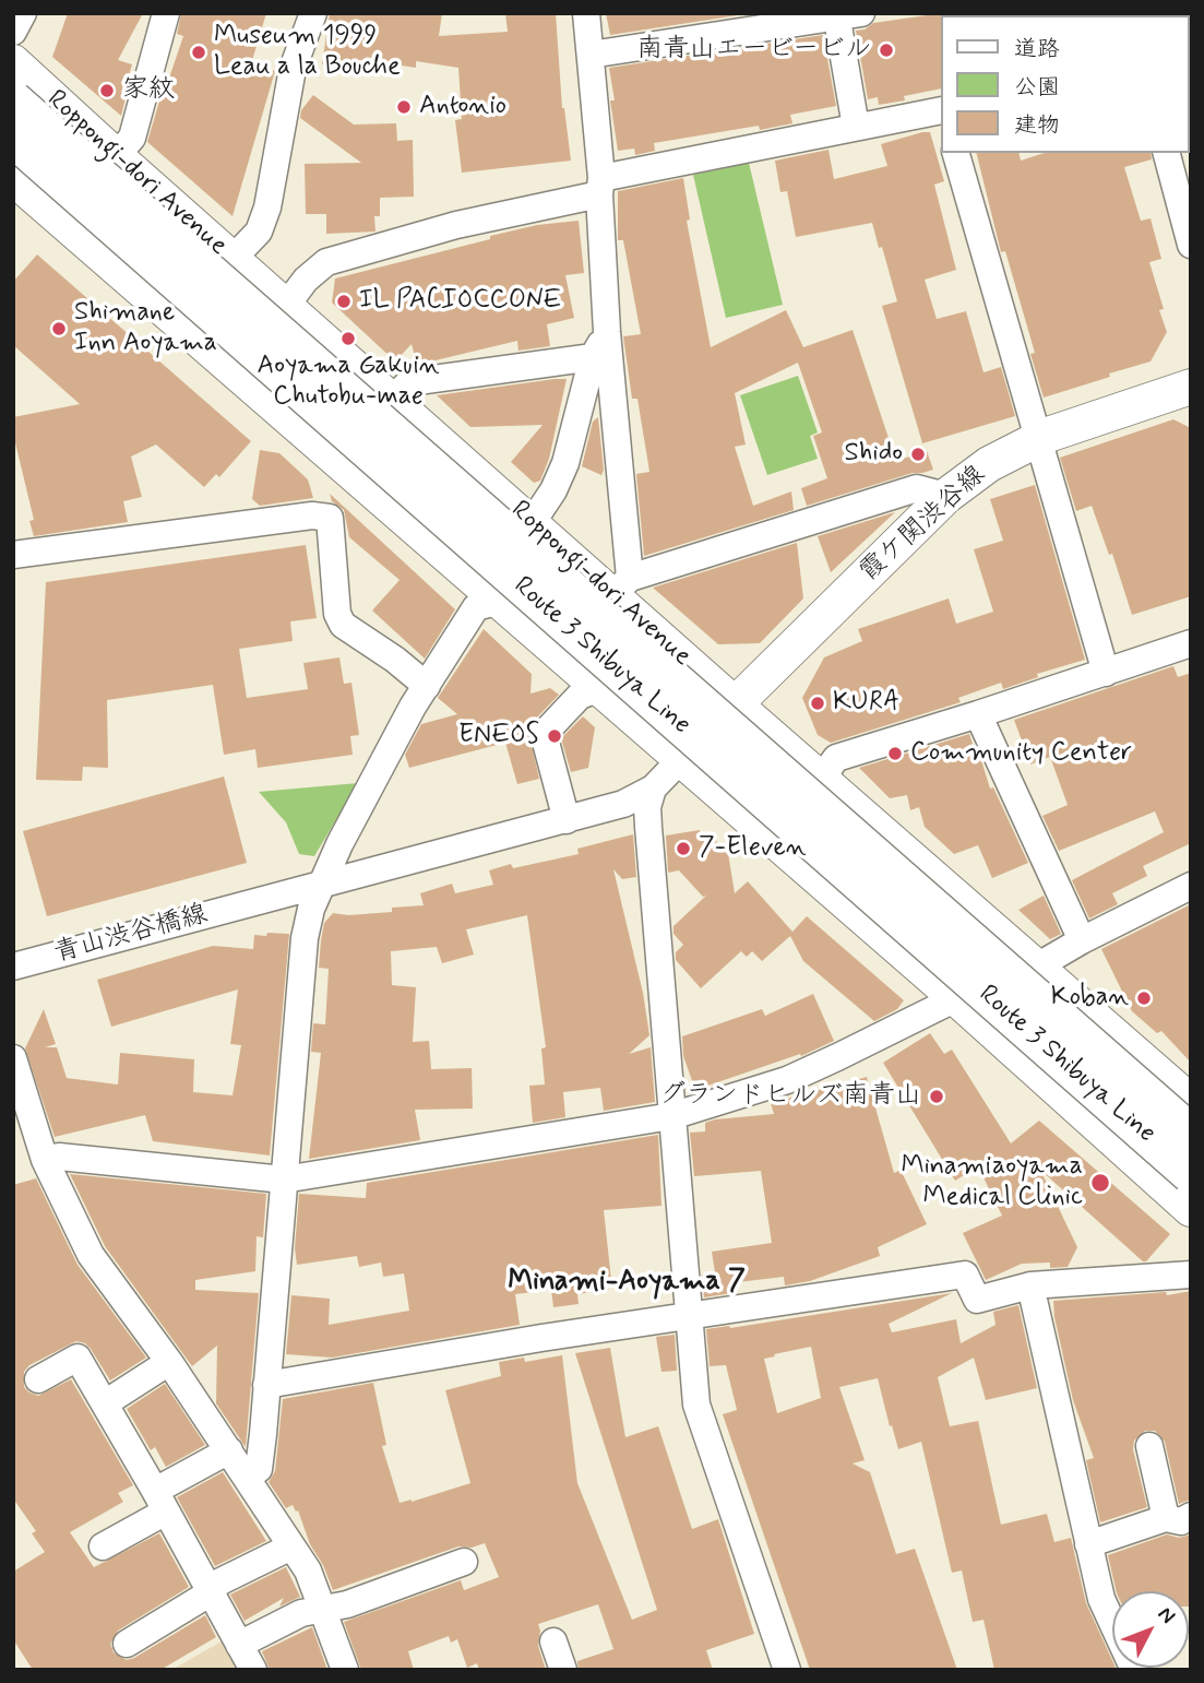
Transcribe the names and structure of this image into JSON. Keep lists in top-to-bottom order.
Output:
{
  "streets": {
    "highway": ["Route 3 Shibuya Line"],
    "main road": ["Roppongi-dori Avenue", "霞ケ関渋谷線"],
    "street": ["青山渋谷橋線"]
  },
  "crossings": [
    ["Roppongi-dori Avenue", "霞ケ関渋谷線"]
  ],
  "districts": ["Minami-Aoyama 7"],
  "places": [
    "南青山エービービル",
    "Museum 1999 Leau a la Bouche",
    "家紋",
    "Antonio",
    "IL PACIOCCONE",
    "Shimane Inn Aoyama",
    "Aoyama Gakuin Chutobu-mae",
    "Shido",
    "KURA",
    "ENEOS",
    "Community Center",
    "7-Eleven",
    "Koban",
    "グランドヒルズ南青山",
    "Minamiaoyama Medical Clinic"
  ],
  "legend": ["道路", "公園", "建物"],
  "north": "top right"
}
